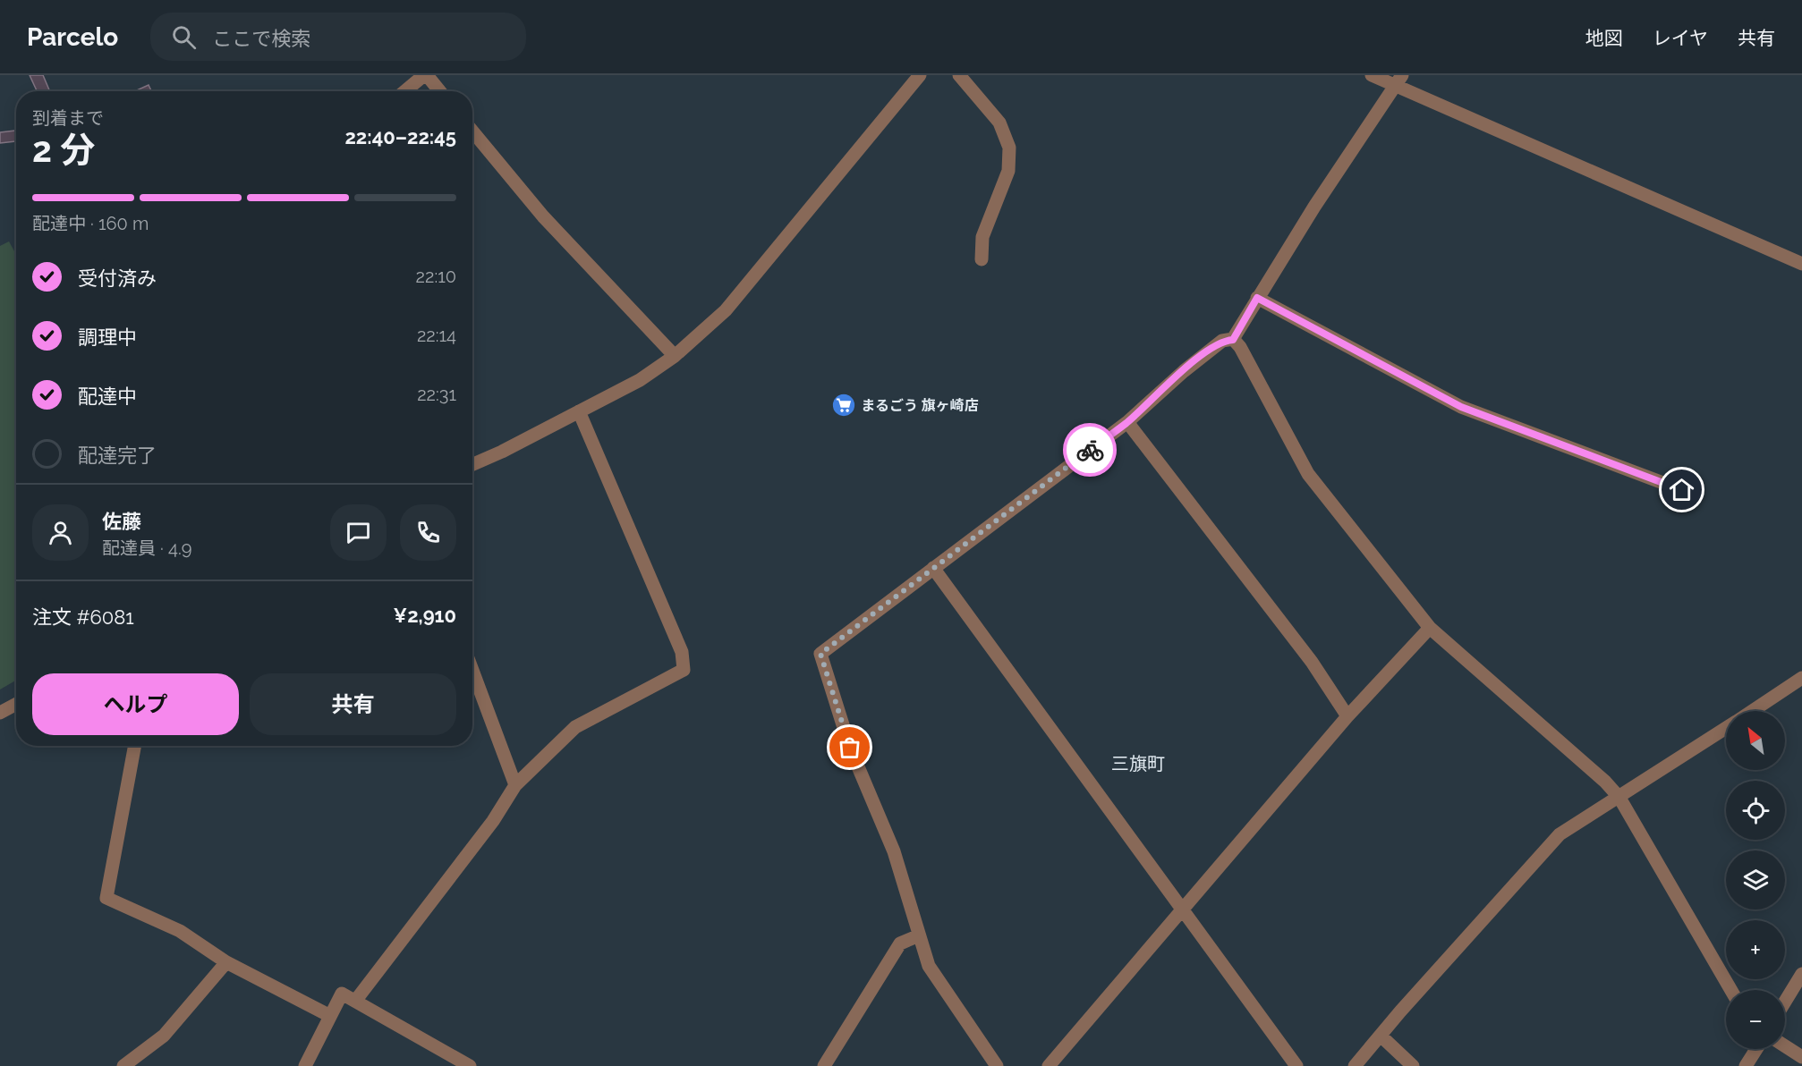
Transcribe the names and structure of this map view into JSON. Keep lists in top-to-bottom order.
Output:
{
  "districts": ["三旗町"],
  "places": {
    "supermarket": ["まるごう 旗ヶ崎店"]
  },
  "north": "top left",
  "page": {
    "header": "Parcelo",
    "search": "ここで検索",
    "nav": ["地図", "レイヤ", "共有"],
    "heading": ["2 分", "到着まで", "22:40–22:45"],
    "panel": [
      "佐藤",
      "配達員 · 4.9",
      "注文 #6081",
      "¥2,910"
    ],
    "bar": "配達中 · 160 m",
    "list": [
      ["受付済み", "22:10"],
      ["調理中", "22:14"],
      ["配達中", "22:31"],
      "配達完了"
    ],
    "buttons": ["ヘルプ", "共有"],
    "map_buttons": ["+", "−"]
  }
}
